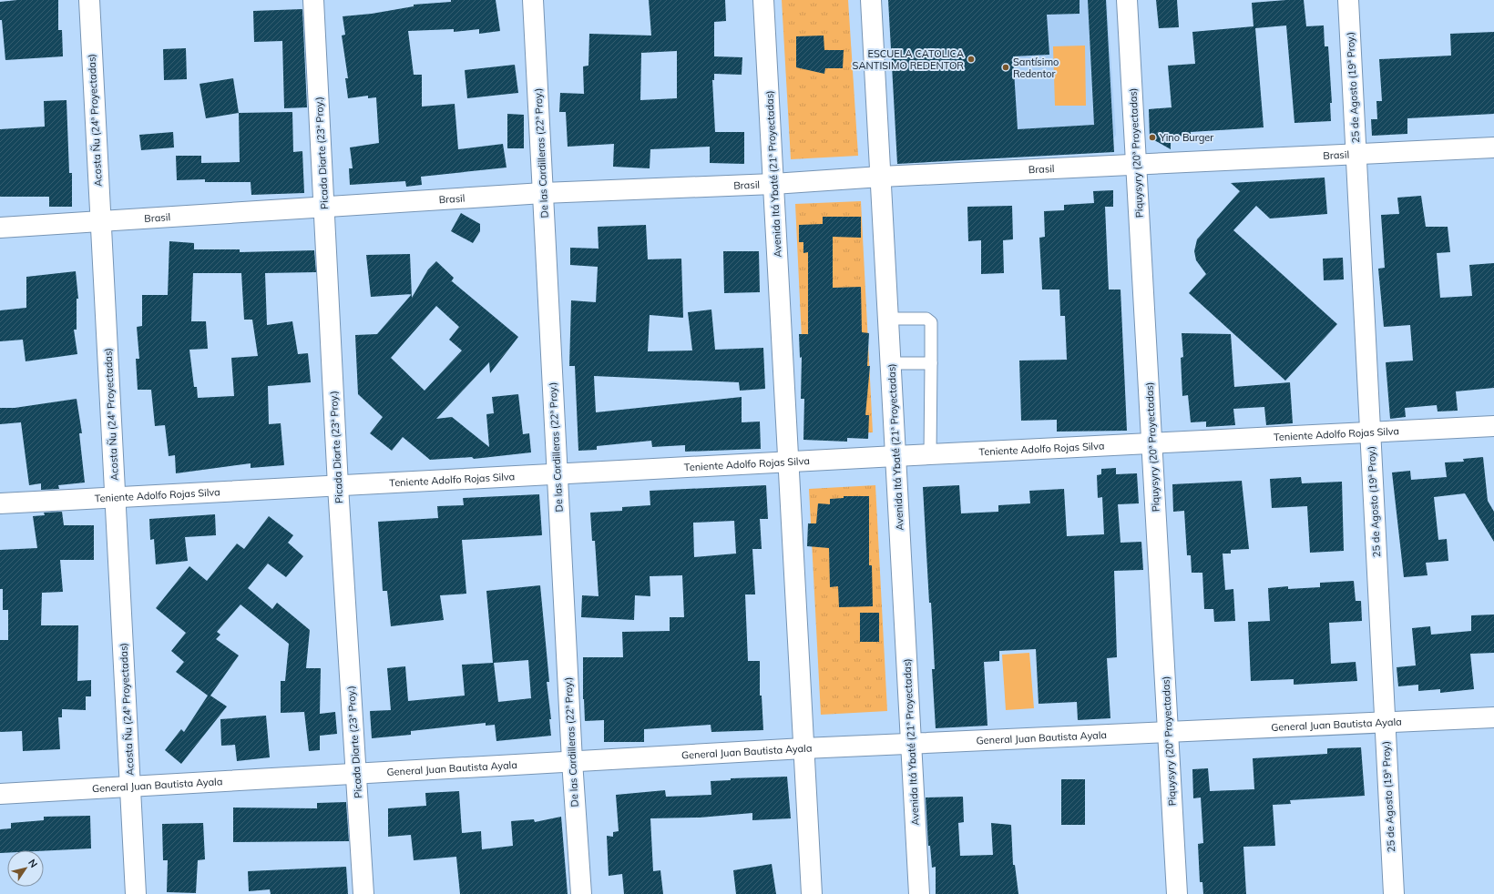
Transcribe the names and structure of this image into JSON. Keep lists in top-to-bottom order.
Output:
{
  "streets": {
    "street": [
      "25 de Agosto (19ª Proy.)",
      "Acosta Ñu (24ª Proyectadas)",
      "Picada Diarte (23ª Proy.)",
      "De las Cordilleras (22ª Proy.)",
      "Piquysyry (20ª Proyectadas)",
      "Brasil",
      "Avenida Itá Ybaté (21ª Proyectadas)",
      "Teniente Adolfo Rojas Silva",
      "General Juan Bautista Ayala"
    ]
  },
  "crossings": [
    ["25 de Agosto (19ª Proy.)", "Brasil"],
    ["25 de Agosto (19ª Proy.)", "Teniente Adolfo Rojas Silva"],
    ["25 de Agosto (19ª Proy.)", "General Juan Bautista Ayala"],
    ["Acosta Ñu (24ª Proyectadas)", "Brasil"],
    ["Acosta Ñu (24ª Proyectadas)", "Teniente Adolfo Rojas Silva"],
    ["Acosta Ñu (24ª Proyectadas)", "General Juan Bautista Ayala"],
    ["Picada Diarte (23ª Proy.)", "Brasil"],
    ["Picada Diarte (23ª Proy.)", "Teniente Adolfo Rojas Silva"],
    ["Picada Diarte (23ª Proy.)", "General Juan Bautista Ayala"],
    ["De las Cordilleras (22ª Proy.)", "Brasil"],
    ["De las Cordilleras (22ª Proy.)", "Teniente Adolfo Rojas Silva"],
    ["De las Cordilleras (22ª Proy.)", "General Juan Bautista Ayala"],
    ["Piquysyry (20ª Proyectadas)", "Brasil"],
    ["Piquysyry (20ª Proyectadas)", "Teniente Adolfo Rojas Silva"],
    ["Piquysyry (20ª Proyectadas)", "General Juan Bautista Ayala"],
    ["Brasil", "Avenida Itá Ybaté (21ª Proyectadas)"],
    ["Avenida Itá Ybaté (21ª Proyectadas)", "Teniente Adolfo Rojas Silva"],
    ["Avenida Itá Ybaté (21ª Proyectadas)", "General Juan Bautista Ayala"]
  ],
  "places": ["ESCUELA CATOLICA SANTISIMO REDENTOR", "Santísimo Redentor", "Yino Burger"],
  "north": "top right"
}
